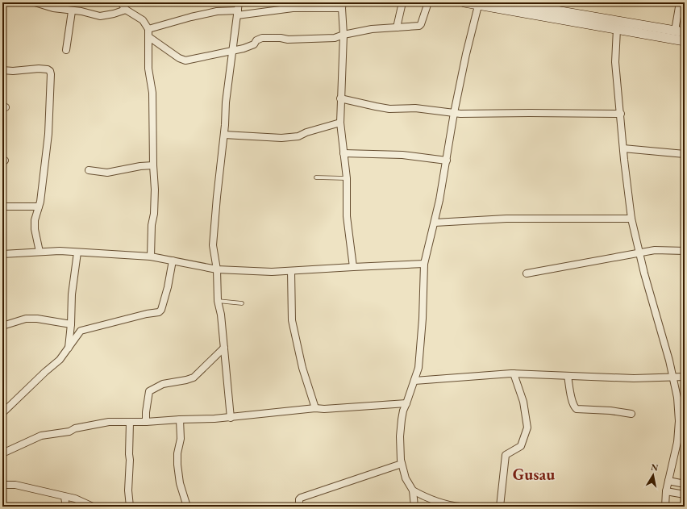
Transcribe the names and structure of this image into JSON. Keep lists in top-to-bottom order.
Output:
{
  "districts": ["Gusau"],
  "north": "top"
}
